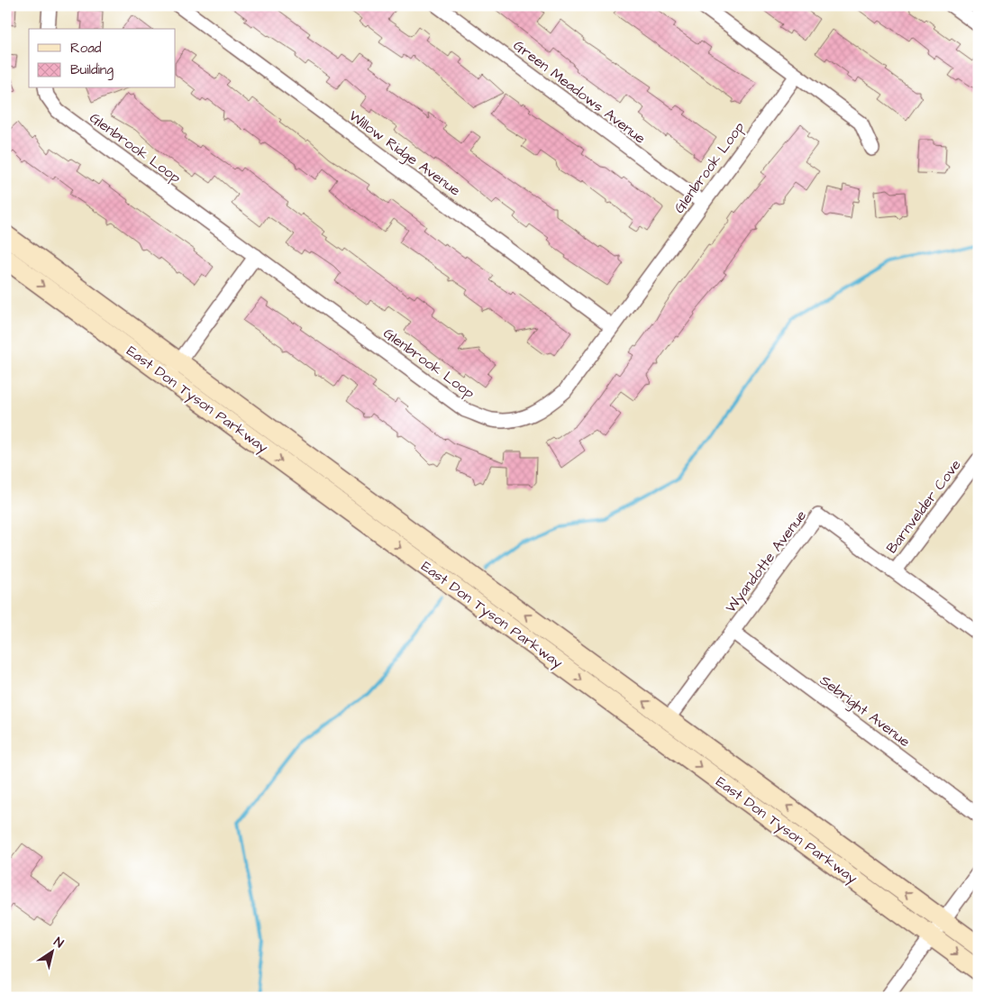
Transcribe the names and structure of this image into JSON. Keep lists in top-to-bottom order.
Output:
{
  "streets": {
    "main road": ["East Don Tyson Parkway"],
    "street": [
      "Green Meadows Avenue",
      "Glenbrook Loop",
      "Willow Ridge Avenue",
      "Barnvelder Cove",
      "Wyandotte Avenue",
      "Sebright Avenue"
    ]
  },
  "crossings": [
    ["Green Meadows Avenue", "Glenbrook Loop"],
    ["Glenbrook Loop", "Willow Ridge Avenue"],
    ["East Don Tyson Parkway", "Wyandotte Avenue"],
    ["Barnvelder Cove", "Wyandotte Avenue"],
    ["Wyandotte Avenue", "Sebright Avenue"]
  ],
  "legend": ["Road", "Building"],
  "north": "top right"
}
